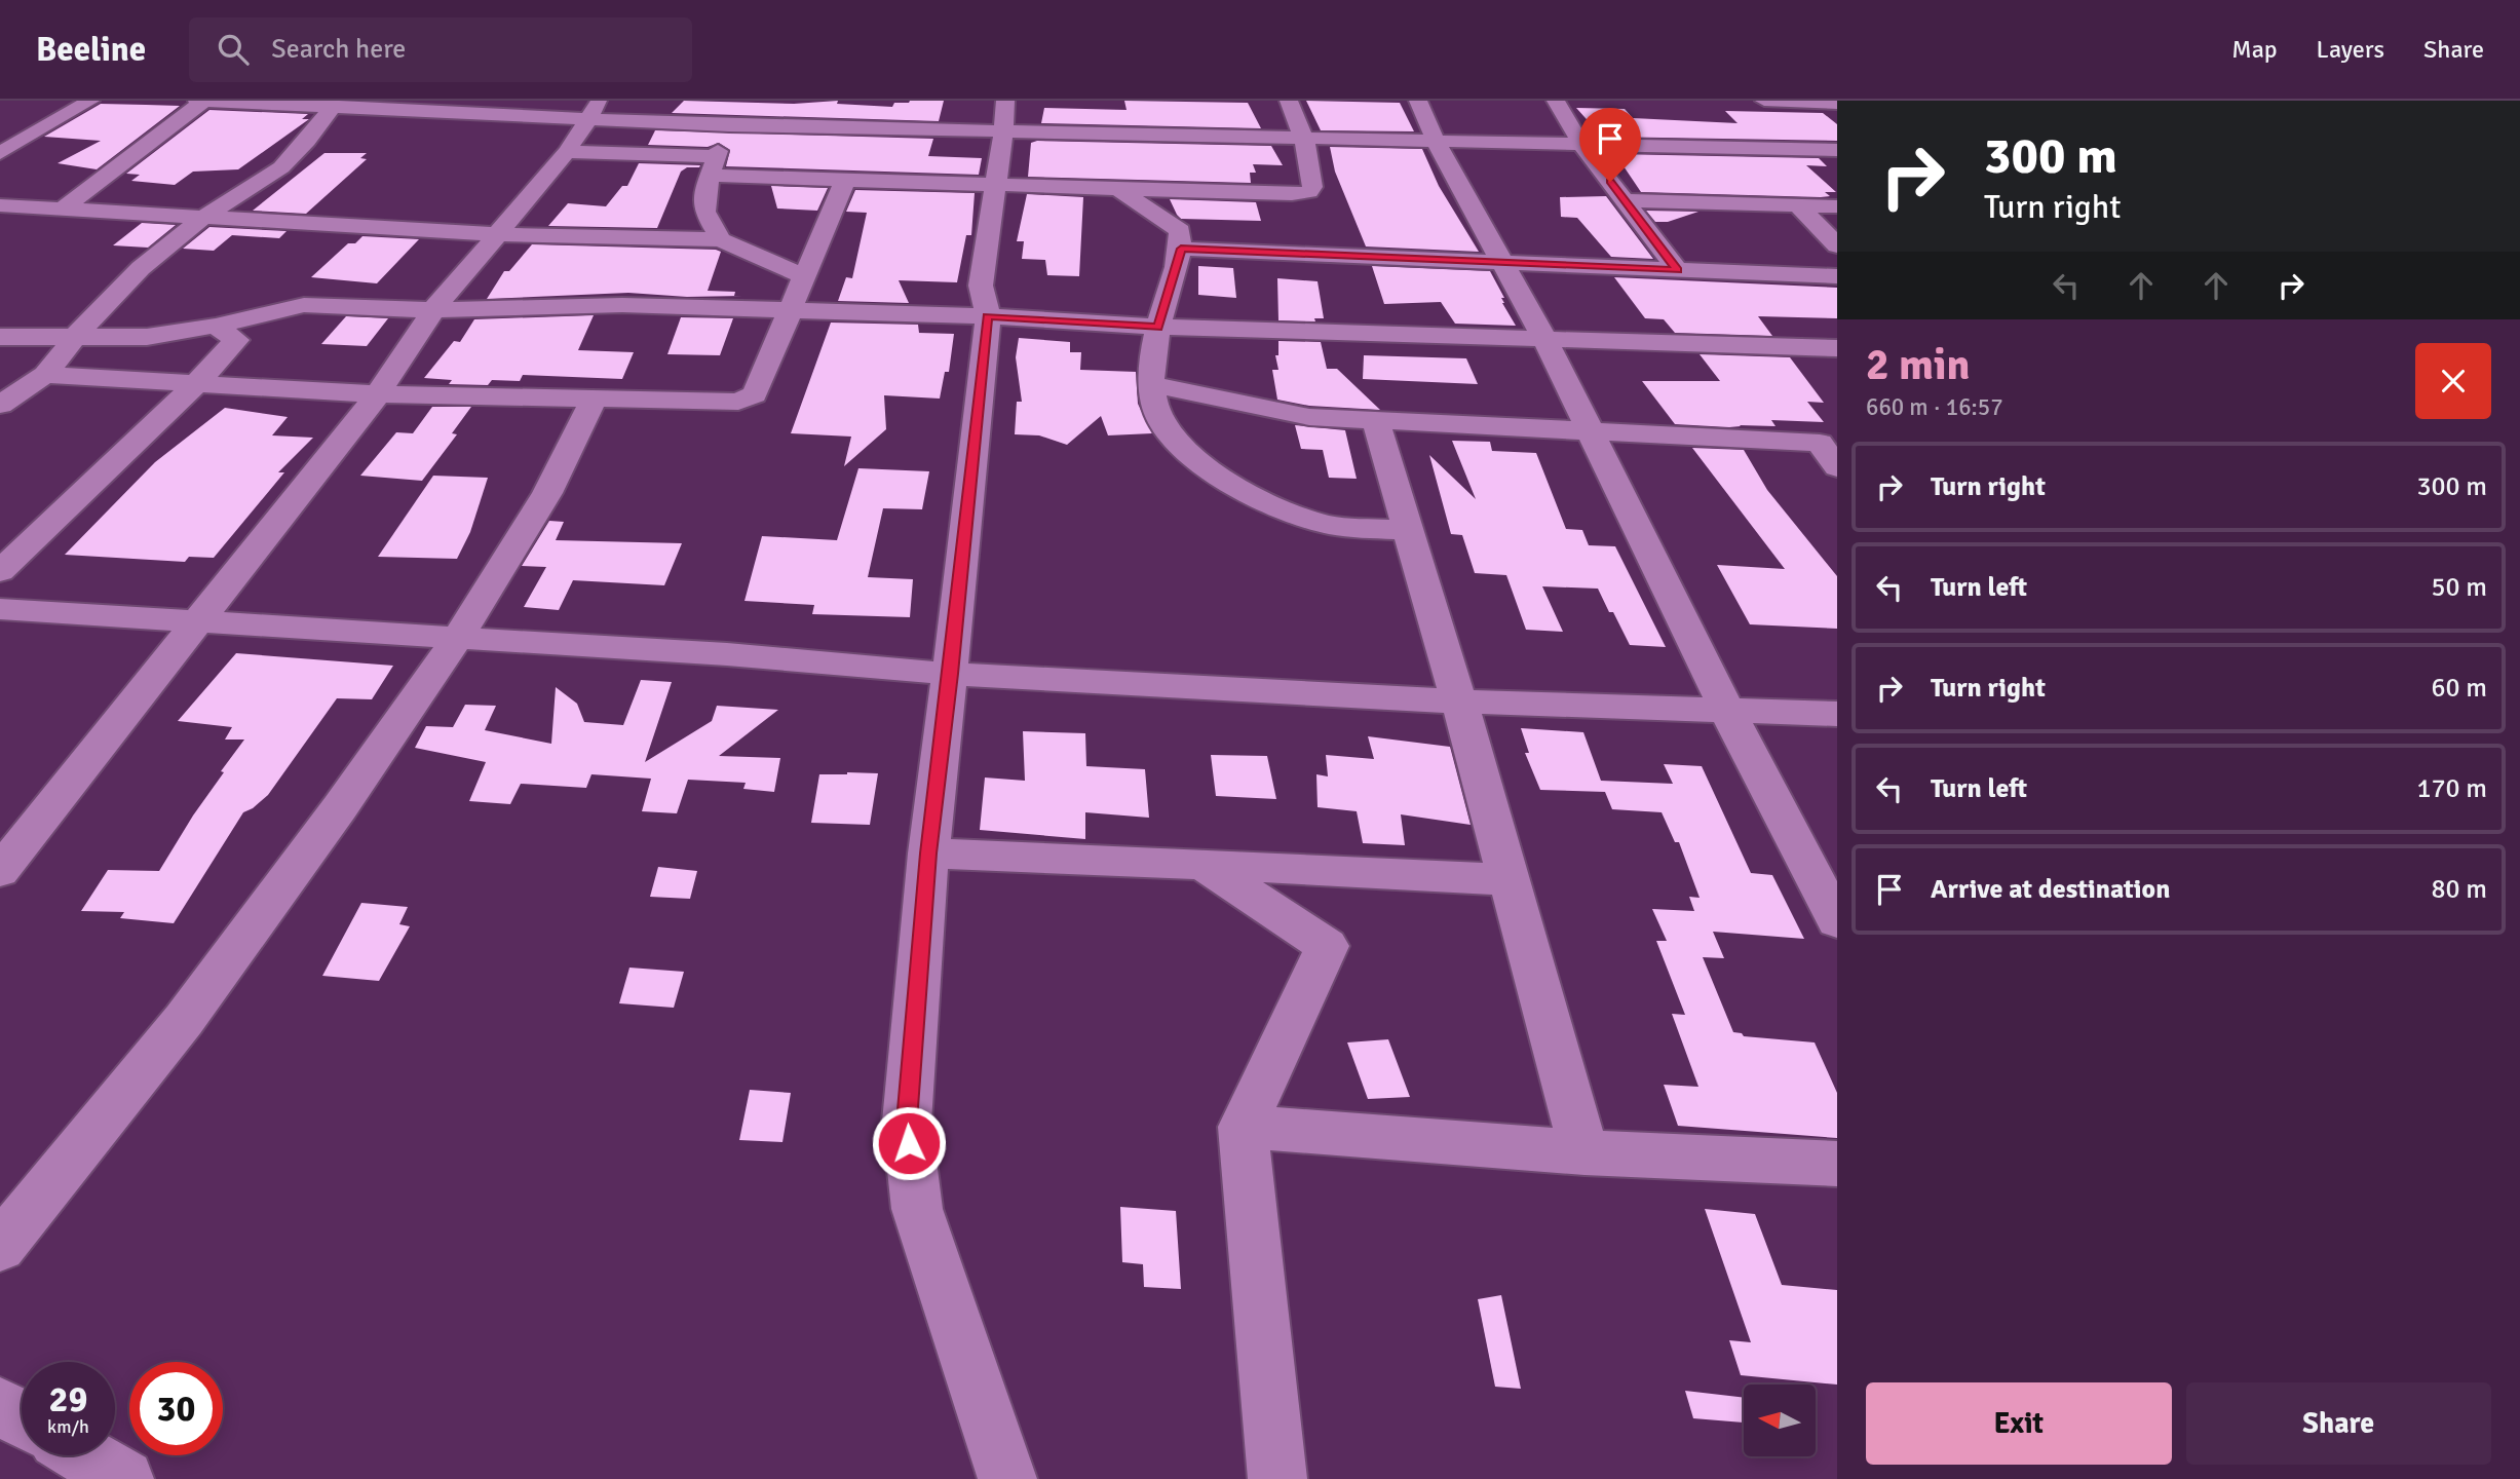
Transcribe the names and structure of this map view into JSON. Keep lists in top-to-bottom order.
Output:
{
  "north": "left",
  "page": {
    "header": "Beeline",
    "search": "Search here",
    "nav": ["Map", "Layers", "Share"],
    "turn": ["300 m", "Turn right"],
    "heading": ["2 min", "660 m · 16:57"],
    "list": [
      {
        "name": "Turn right",
        "value": "300 m"
      },
      {
        "name": "Turn left",
        "value": "50 m"
      },
      {
        "name": "Turn right",
        "value": "60 m"
      },
      {
        "name": "Turn left",
        "value": "170 m"
      },
      {
        "name": "Arrive at destination",
        "value": "80 m"
      }
    ],
    "speed": "29 km/h",
    "limit": "30",
    "buttons": ["Exit", "Share"]
  }
}
